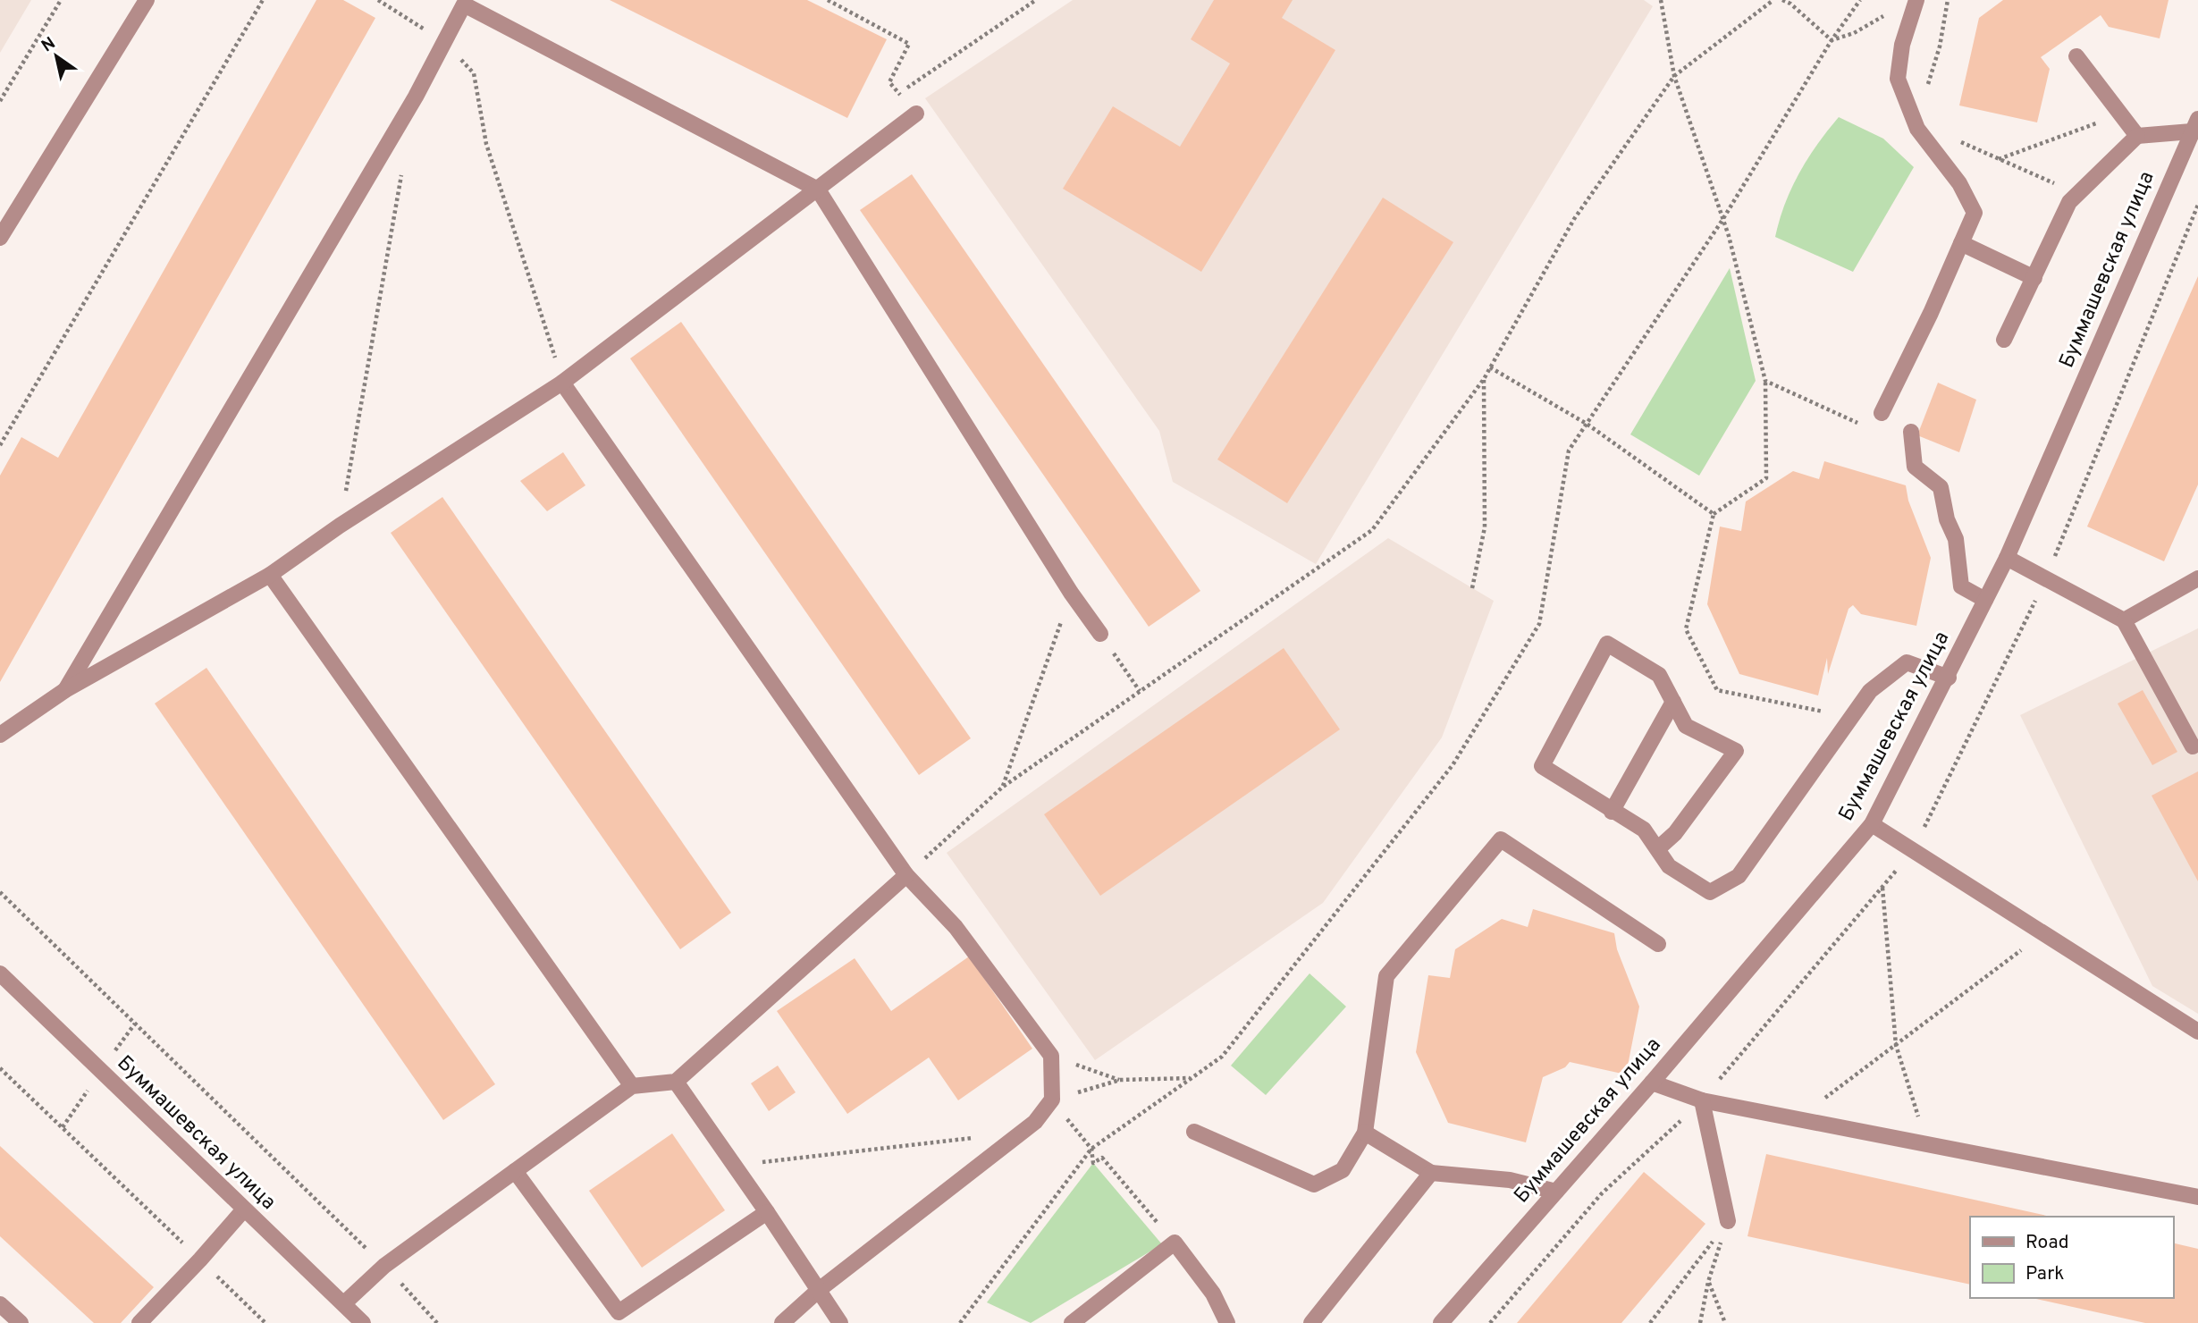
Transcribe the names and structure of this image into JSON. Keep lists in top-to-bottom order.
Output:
{
  "streets": {
    "street": ["Буммашевская улица"]
  },
  "legend": ["Road", "Park"],
  "north": "top left"
}
